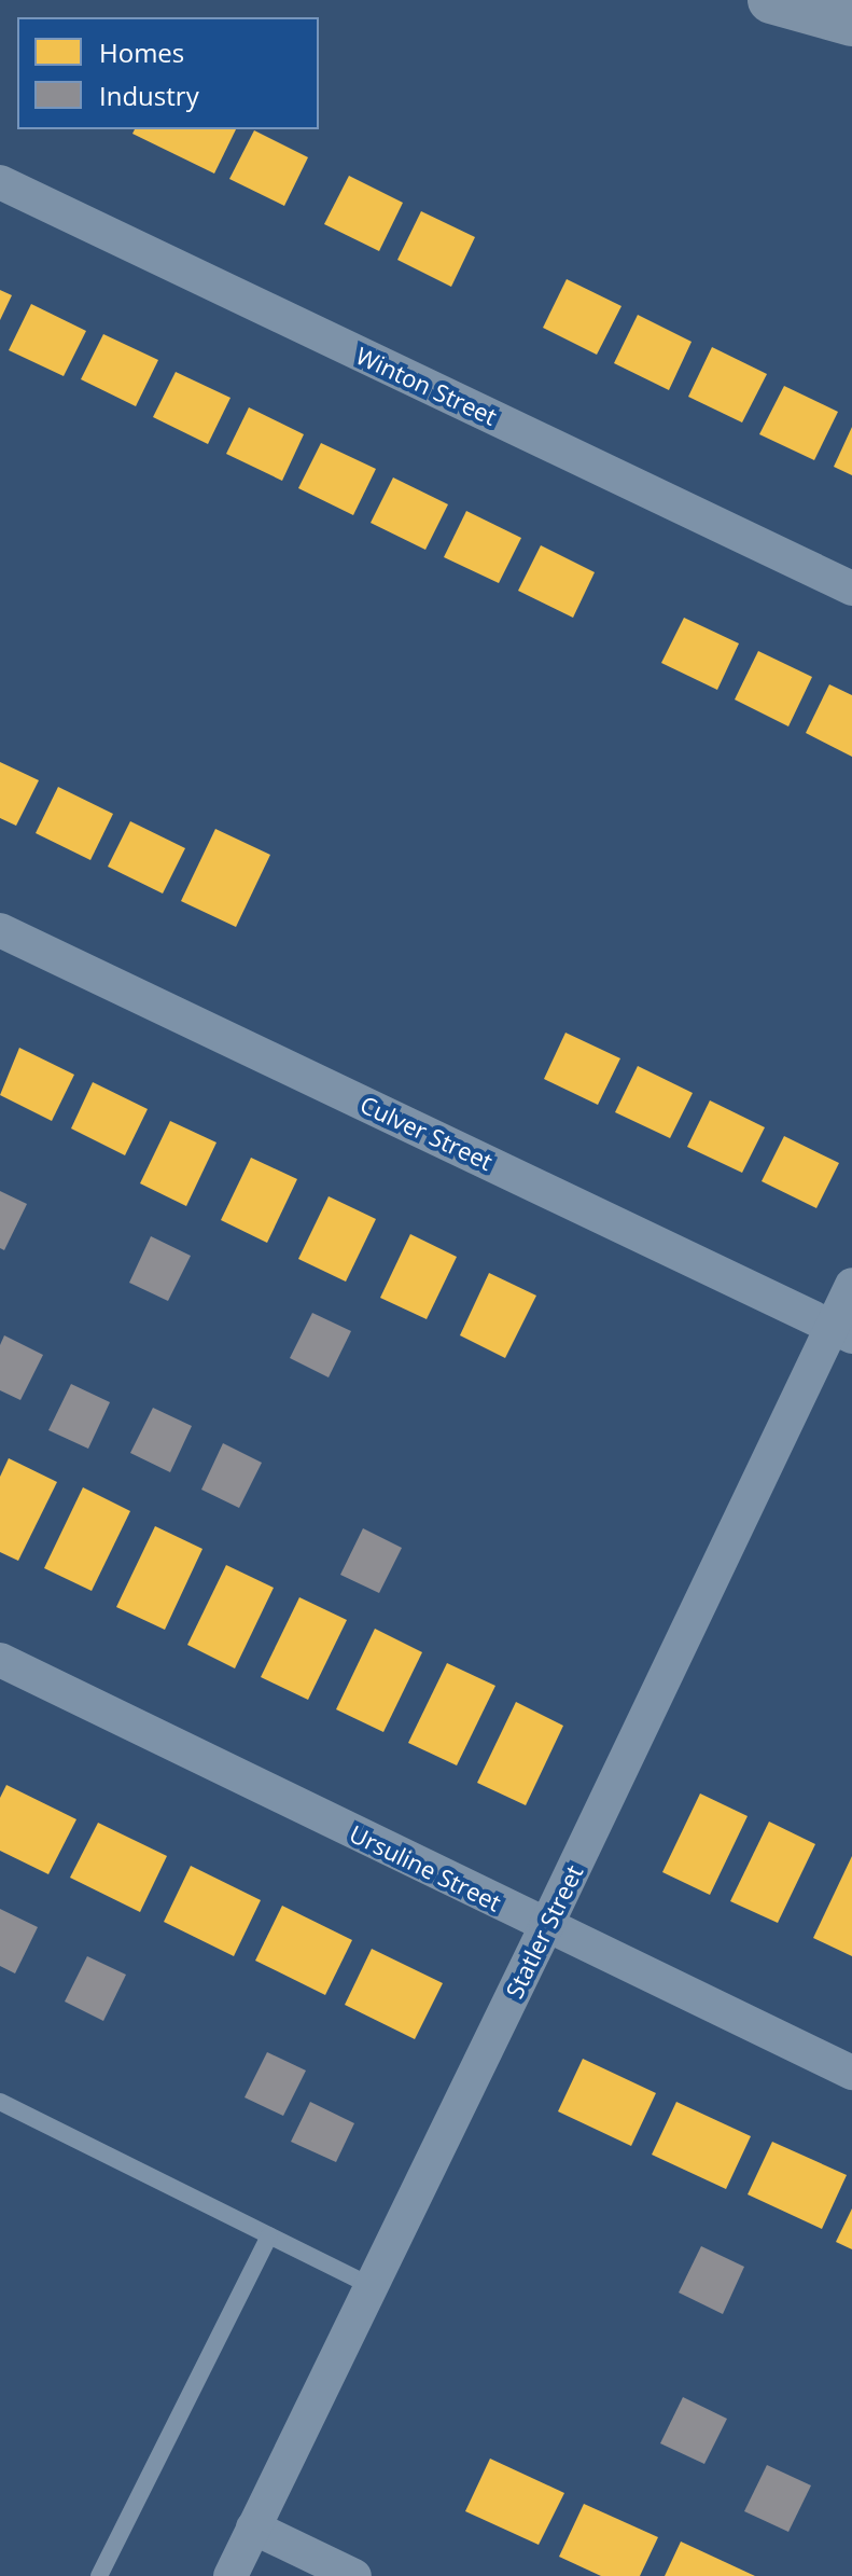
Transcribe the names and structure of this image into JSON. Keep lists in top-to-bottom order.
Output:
{
  "streets": {
    "street": [
      "Winton Street",
      "Culver Street",
      "Ursuline Street",
      "Statler Street"
    ]
  },
  "crossings": [
    ["Culver Street", "Statler Street"],
    ["Ursuline Street", "Statler Street"]
  ],
  "legend": ["Homes", "Industry"]
}
